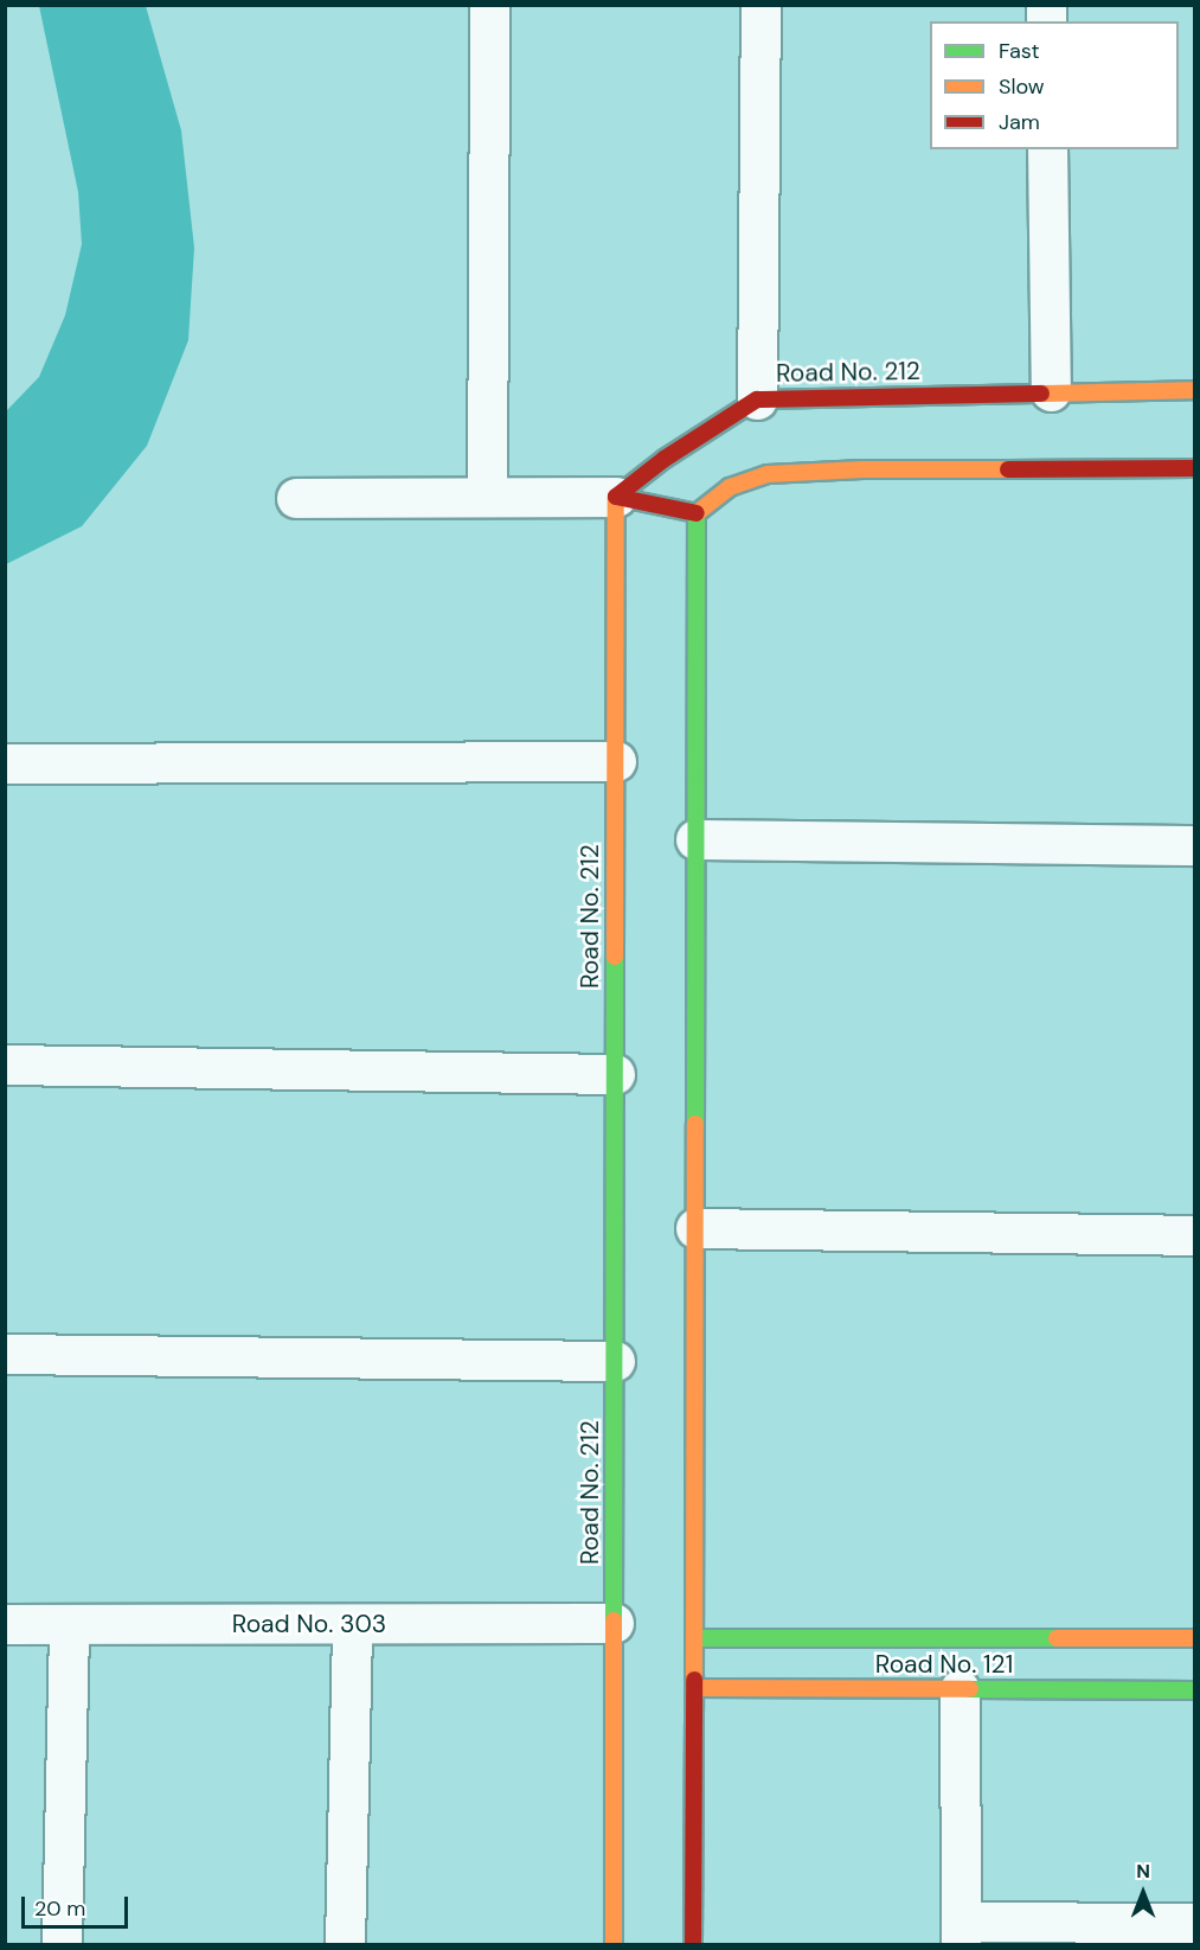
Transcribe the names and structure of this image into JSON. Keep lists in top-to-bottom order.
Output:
{
  "streets": {
    "street": ["Road No. 212", "Road No. 303", "Road No. 121"]
  },
  "crossings": [
    ["Road No. 212", "Road No. 303"]
  ],
  "legend": ["Fast", "Slow", "Jam"],
  "scale_bar": "20 m",
  "north": "top"
}
